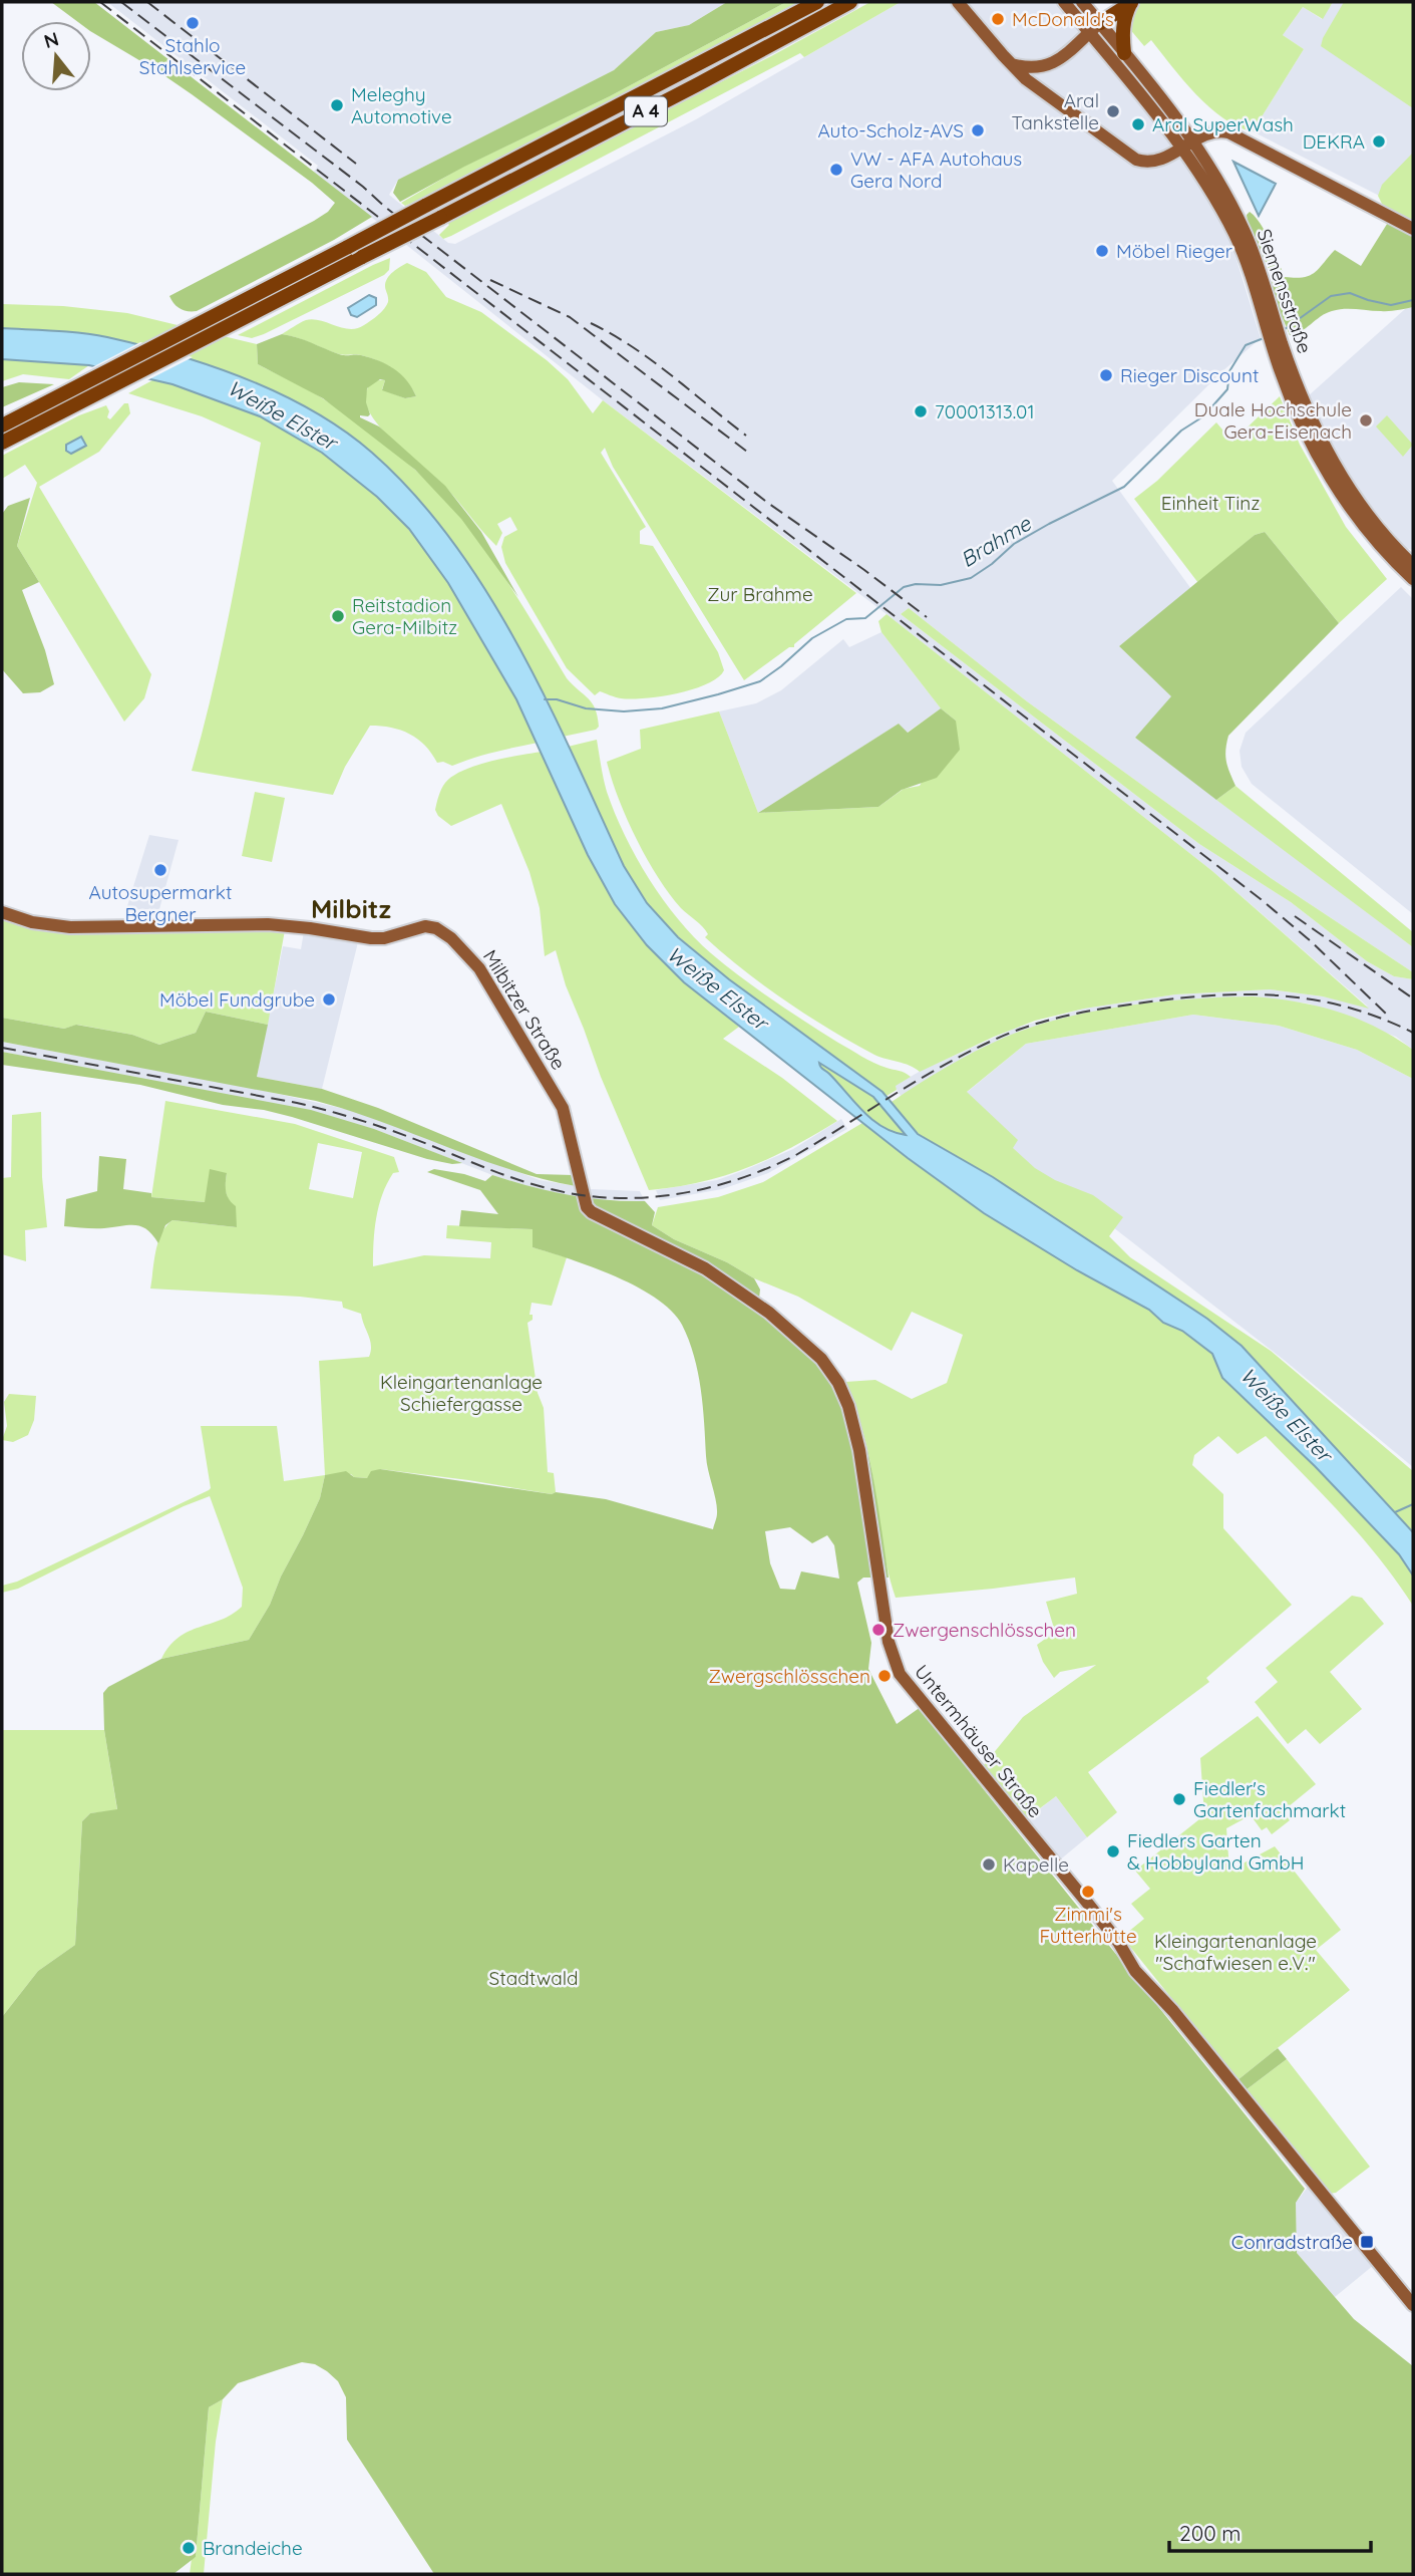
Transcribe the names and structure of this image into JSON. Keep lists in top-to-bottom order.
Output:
{
  "streets": {
    "highway": ["A 4"],
    "main road": ["Siemensstraße", "Milbitzer Straße", "Untermhäuser Straße"]
  },
  "crossings": [
    ["Milbitzer Straße", "Untermhäuser Straße"]
  ],
  "districts": ["Milbitz"],
  "water": ["Weiße Elster", "Brahme"],
  "parks": [
    "Einheit Tinz",
    "Zur Brahme",
    "Kleingartenanlage Schiefergasse",
    "Kleingartenanlage \"Schafwiesen e.V.\"",
    "Stadtwald"
  ],
  "places": {
    "other": [
      "McDonald's",
      "Stahlo Stahlservice",
      "Meleghy Automotive",
      "Aral Tankstelle",
      "Aral SuperWash",
      "Auto-Scholz-AVS",
      "DEKRA",
      "VW - AFA Autohaus Gera Nord",
      "Möbel Rieger",
      "Rieger Discount",
      "70001313.01",
      "Duale Hochschule Gera-Eisenach",
      "Reitstadion Gera-Milbitz",
      "Autosupermarkt Bergner",
      "Möbel Fundgrube",
      "Zwergenschlösschen",
      "Zwergschlösschen",
      "Fiedler's Gartenfachmarkt",
      "Fiedlers Garten & Hobbyland GmbH",
      "Kapelle",
      "Zimmi's Futterhütte",
      "Brandeiche"
    ],
    "transit": ["Conradstraße"]
  },
  "scale_bar": "200 m",
  "north": "top"
}
